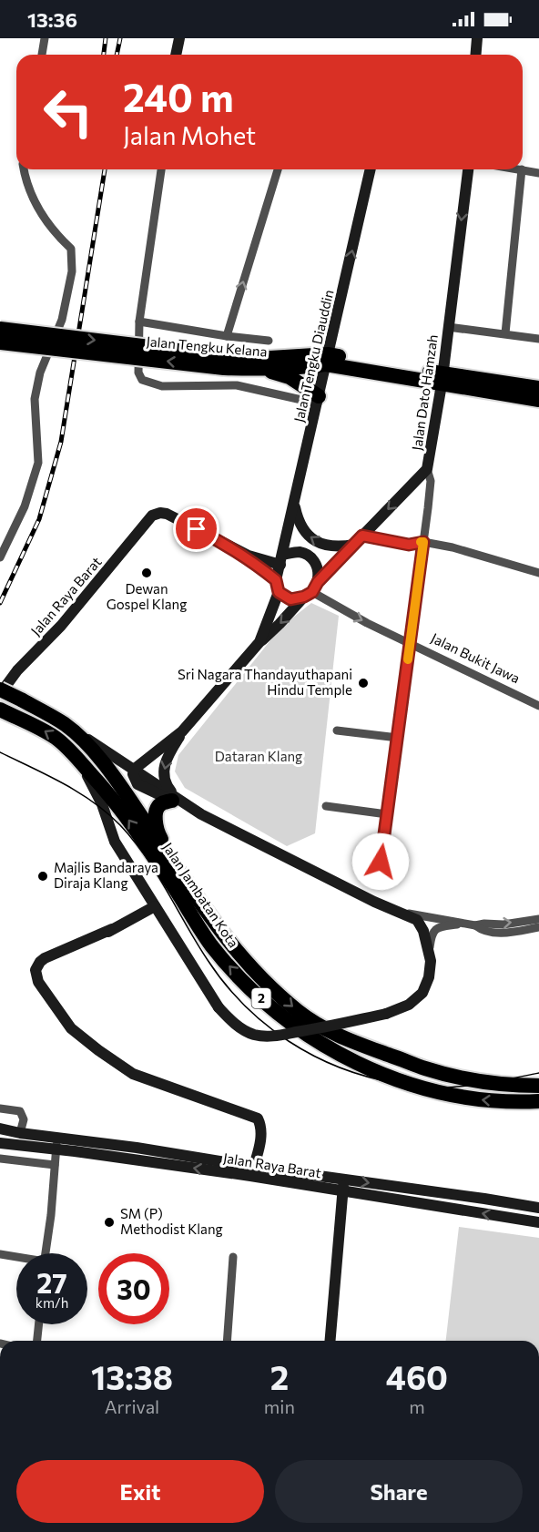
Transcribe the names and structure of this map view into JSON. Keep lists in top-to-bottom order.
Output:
{
  "streets": {
    "highway": ["Jalan Tengku Kelana", "Jalan Jambatan Kota", "2"],
    "main road": [
      "Jalan Tengku Diauddin",
      "Jalan Dato Hamzah",
      "Jalan Raya Barat",
      "Jalan Bukit Jawa"
    ]
  },
  "crossings": [
    ["Jalan Tengku Kelana", "Jalan Tengku Diauddin"],
    ["Jalan Tengku Kelana", "Jalan Dato Hamzah"],
    ["Jalan Tengku Diauddin", "Jalan Dato Hamzah"],
    ["Jalan Tengku Diauddin", "Jalan Bukit Jawa"],
    ["Jalan Dato Hamzah", "Jalan Bukit Jawa"],
    ["Jalan Raya Barat", "Jalan Bukit Jawa"]
  ],
  "one_way": ["Jalan Tengku Diauddin", "Jalan Dato Hamzah"],
  "parks": ["Dataran Klang"],
  "places": [
    "Dewan Gospel Klang",
    "Sri Nagara Thandayuthapani Hindu Temple",
    "Majlis Bandaraya Diraja Klang",
    "SM (P) Methodist Klang"
  ],
  "page": {
    "status": "13:36",
    "turn": ["240 m", "Jalan Mohet"],
    "speed": "27 km/h",
    "limit": "30",
    "eta": [
      "13:38",
      "Arrival",
      "2",
      "min",
      "460",
      "m"
    ],
    "buttons": ["Exit", "Share"]
  }
}
